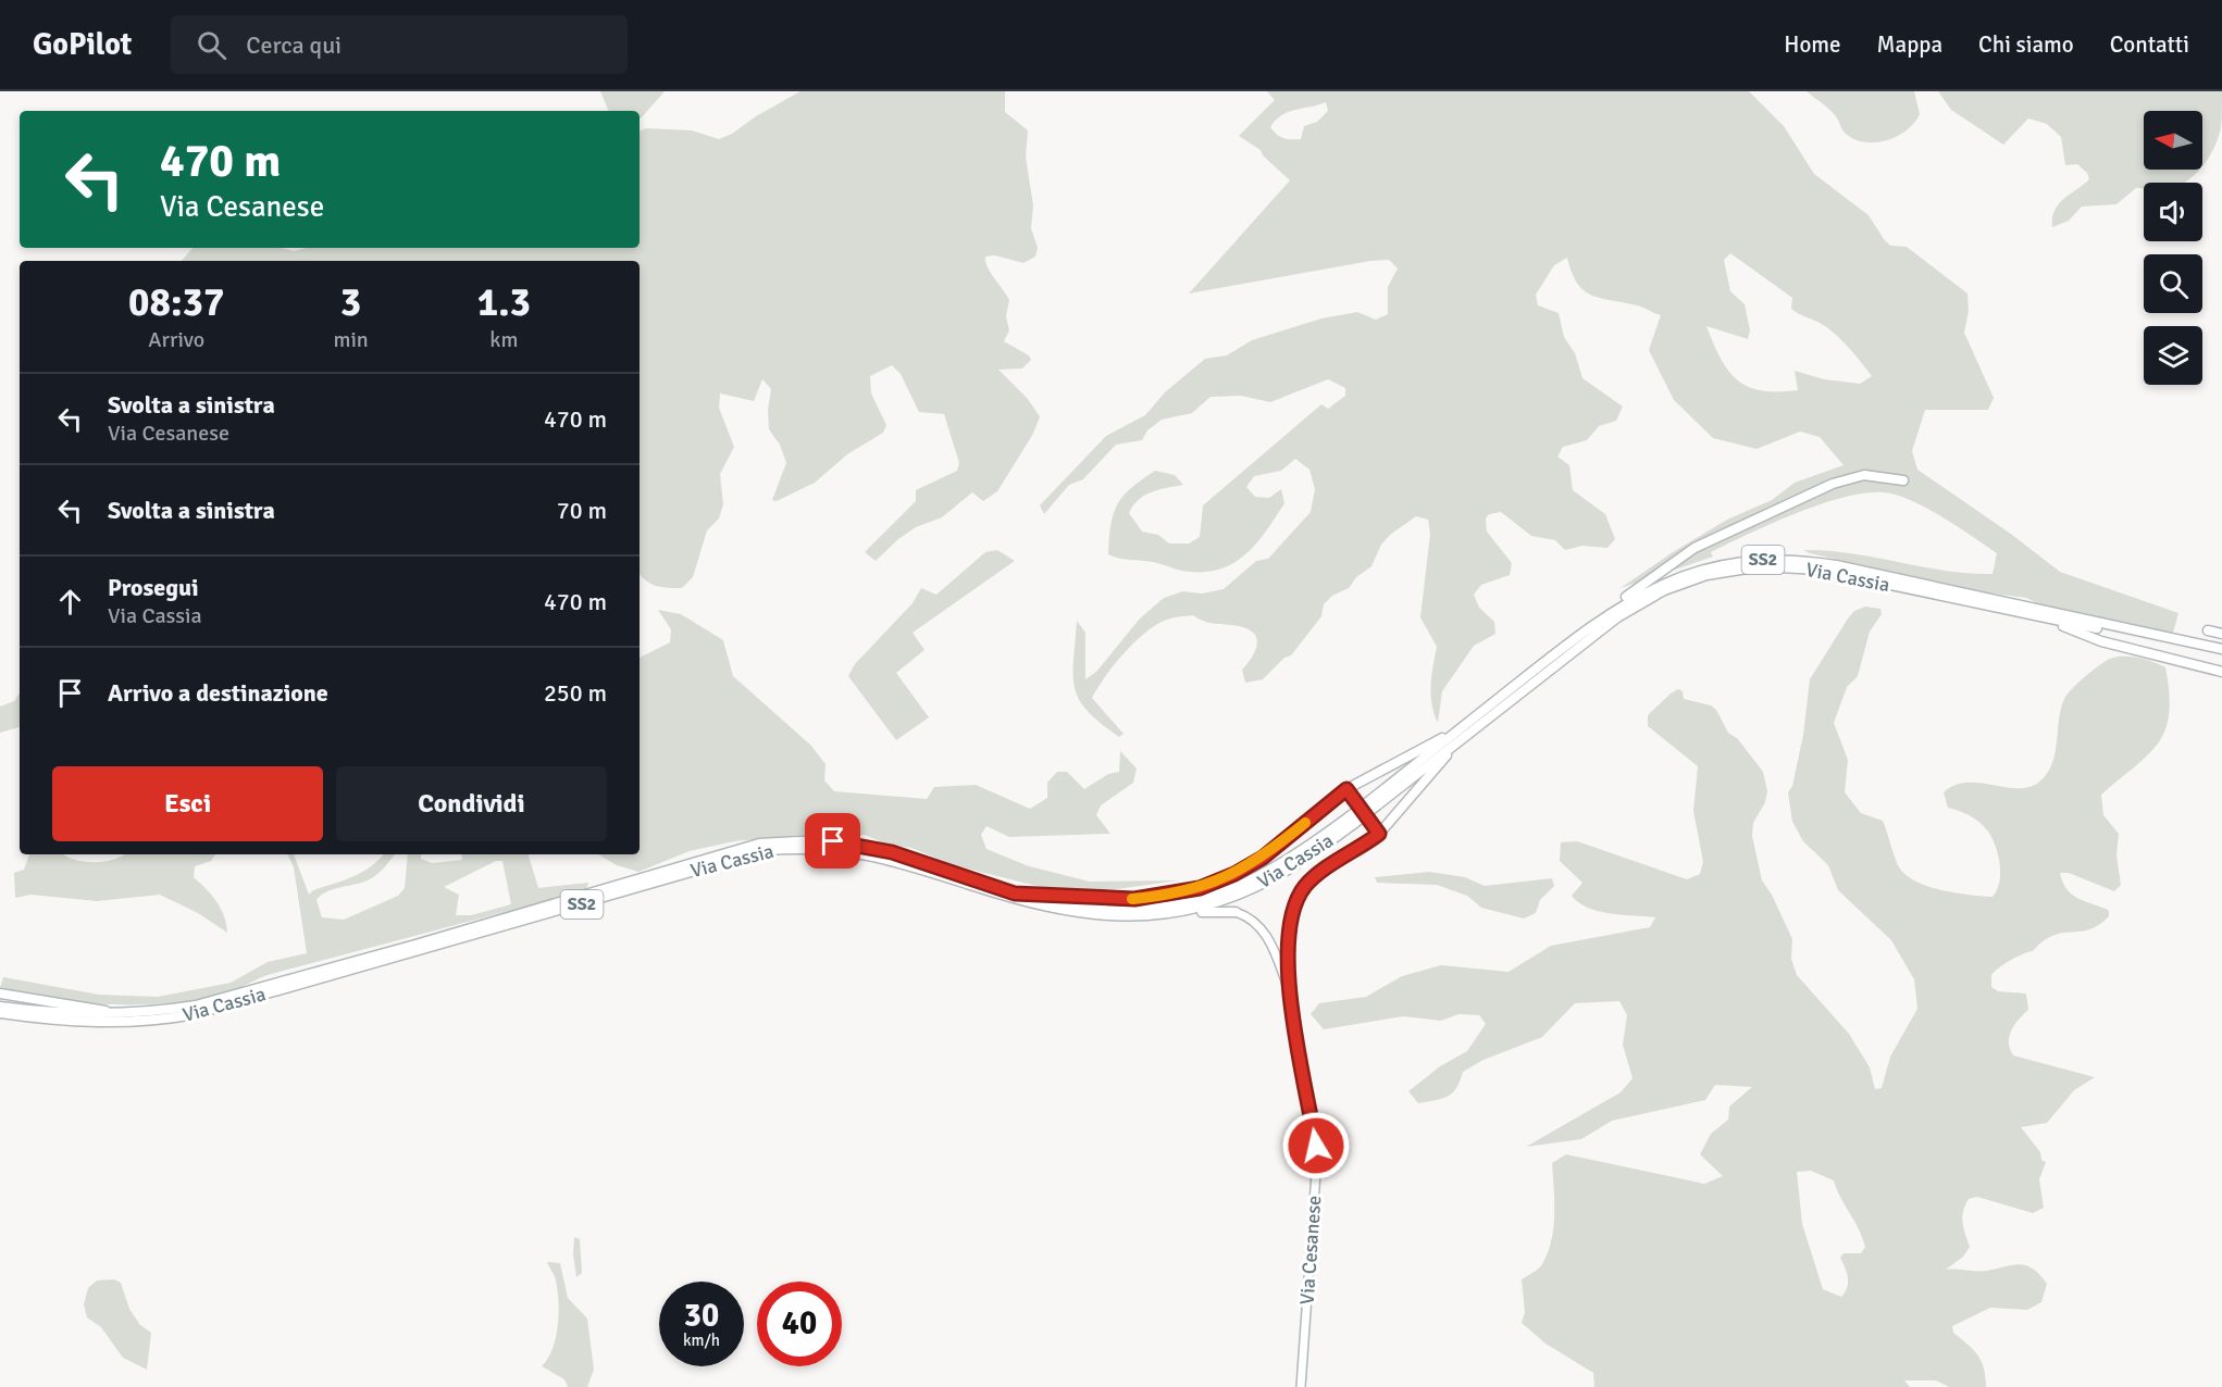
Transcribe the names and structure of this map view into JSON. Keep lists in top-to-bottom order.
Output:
{
  "streets": {
    "highway": ["SS2", "Via Cassia"],
    "street": ["Via Cesanese"]
  },
  "north": "left",
  "page": {
    "header": "GoPilot",
    "search": "Cerca qui",
    "nav": [
      "Home",
      "Mappa",
      "Chi siamo",
      "Contatti"
    ],
    "turn": ["470 m", "Via Cesanese"],
    "eta": [
      "08:37",
      "Arrivo",
      "3",
      "min",
      "1.3",
      "km"
    ],
    "list": [
      {
        "name": "Svolta a sinistra",
        "note": "Via Cesanese",
        "value": "470 m"
      },
      {
        "name": "Svolta a sinistra",
        "value": "70 m"
      },
      {
        "name": "Prosegui",
        "note": "Via Cassia",
        "value": "470 m"
      },
      {
        "name": "Arrivo a destinazione",
        "value": "250 m"
      }
    ],
    "buttons": ["Esci", "Condividi"],
    "speed": "30 km/h",
    "limit": "40"
  }
}
